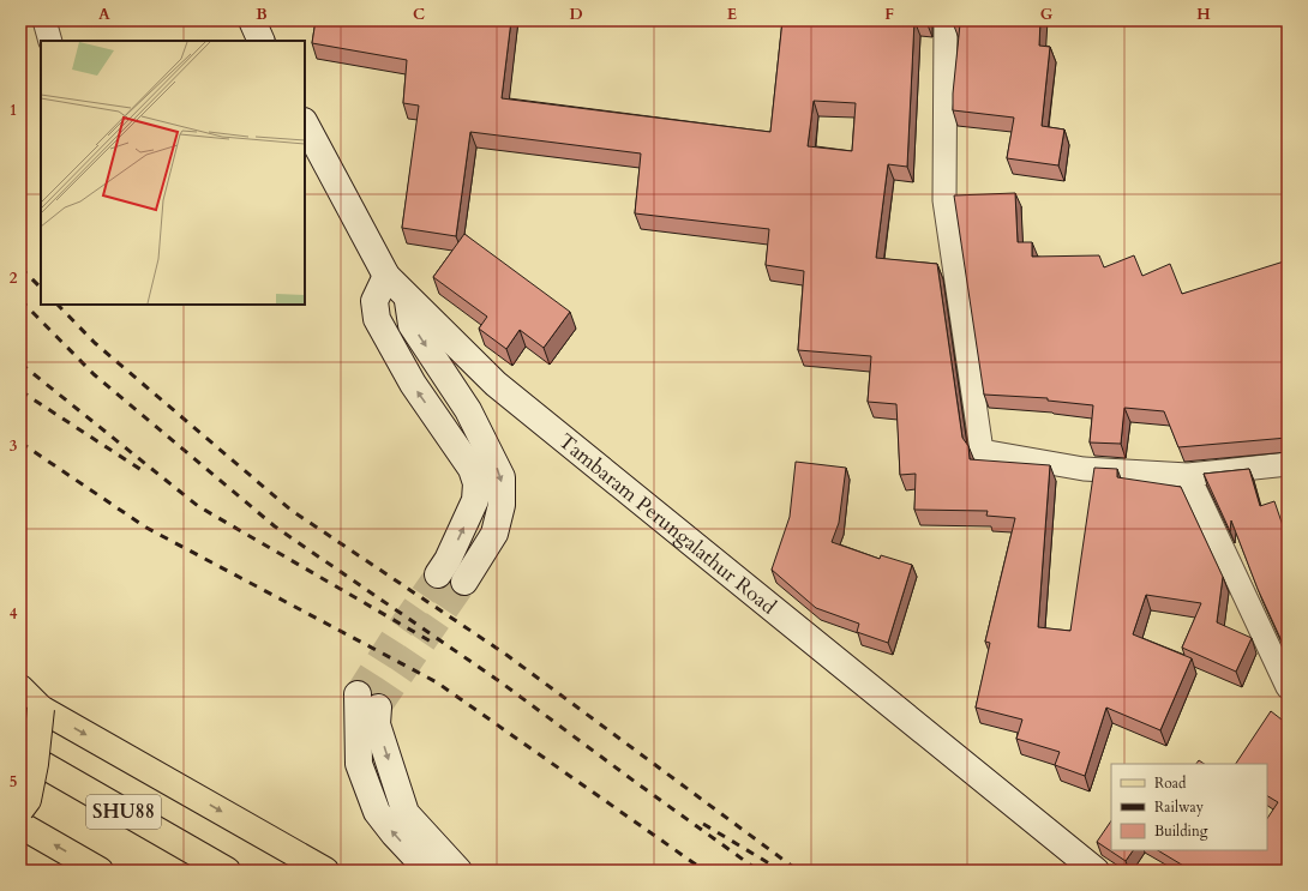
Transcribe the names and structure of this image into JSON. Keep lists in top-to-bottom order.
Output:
{
  "streets": {
    "main road": ["SHU88"],
    "street": ["Tambaram Perungalathur Road"]
  },
  "legend": ["Road", "Railway", "Building"],
  "grid": {
    "columns": [
      "A",
      "B",
      "C",
      "D",
      "E",
      "F",
      "G",
      "H"
    ],
    "rows": [
      "1",
      "2",
      "3",
      "4",
      "5"
    ]
  }
}
